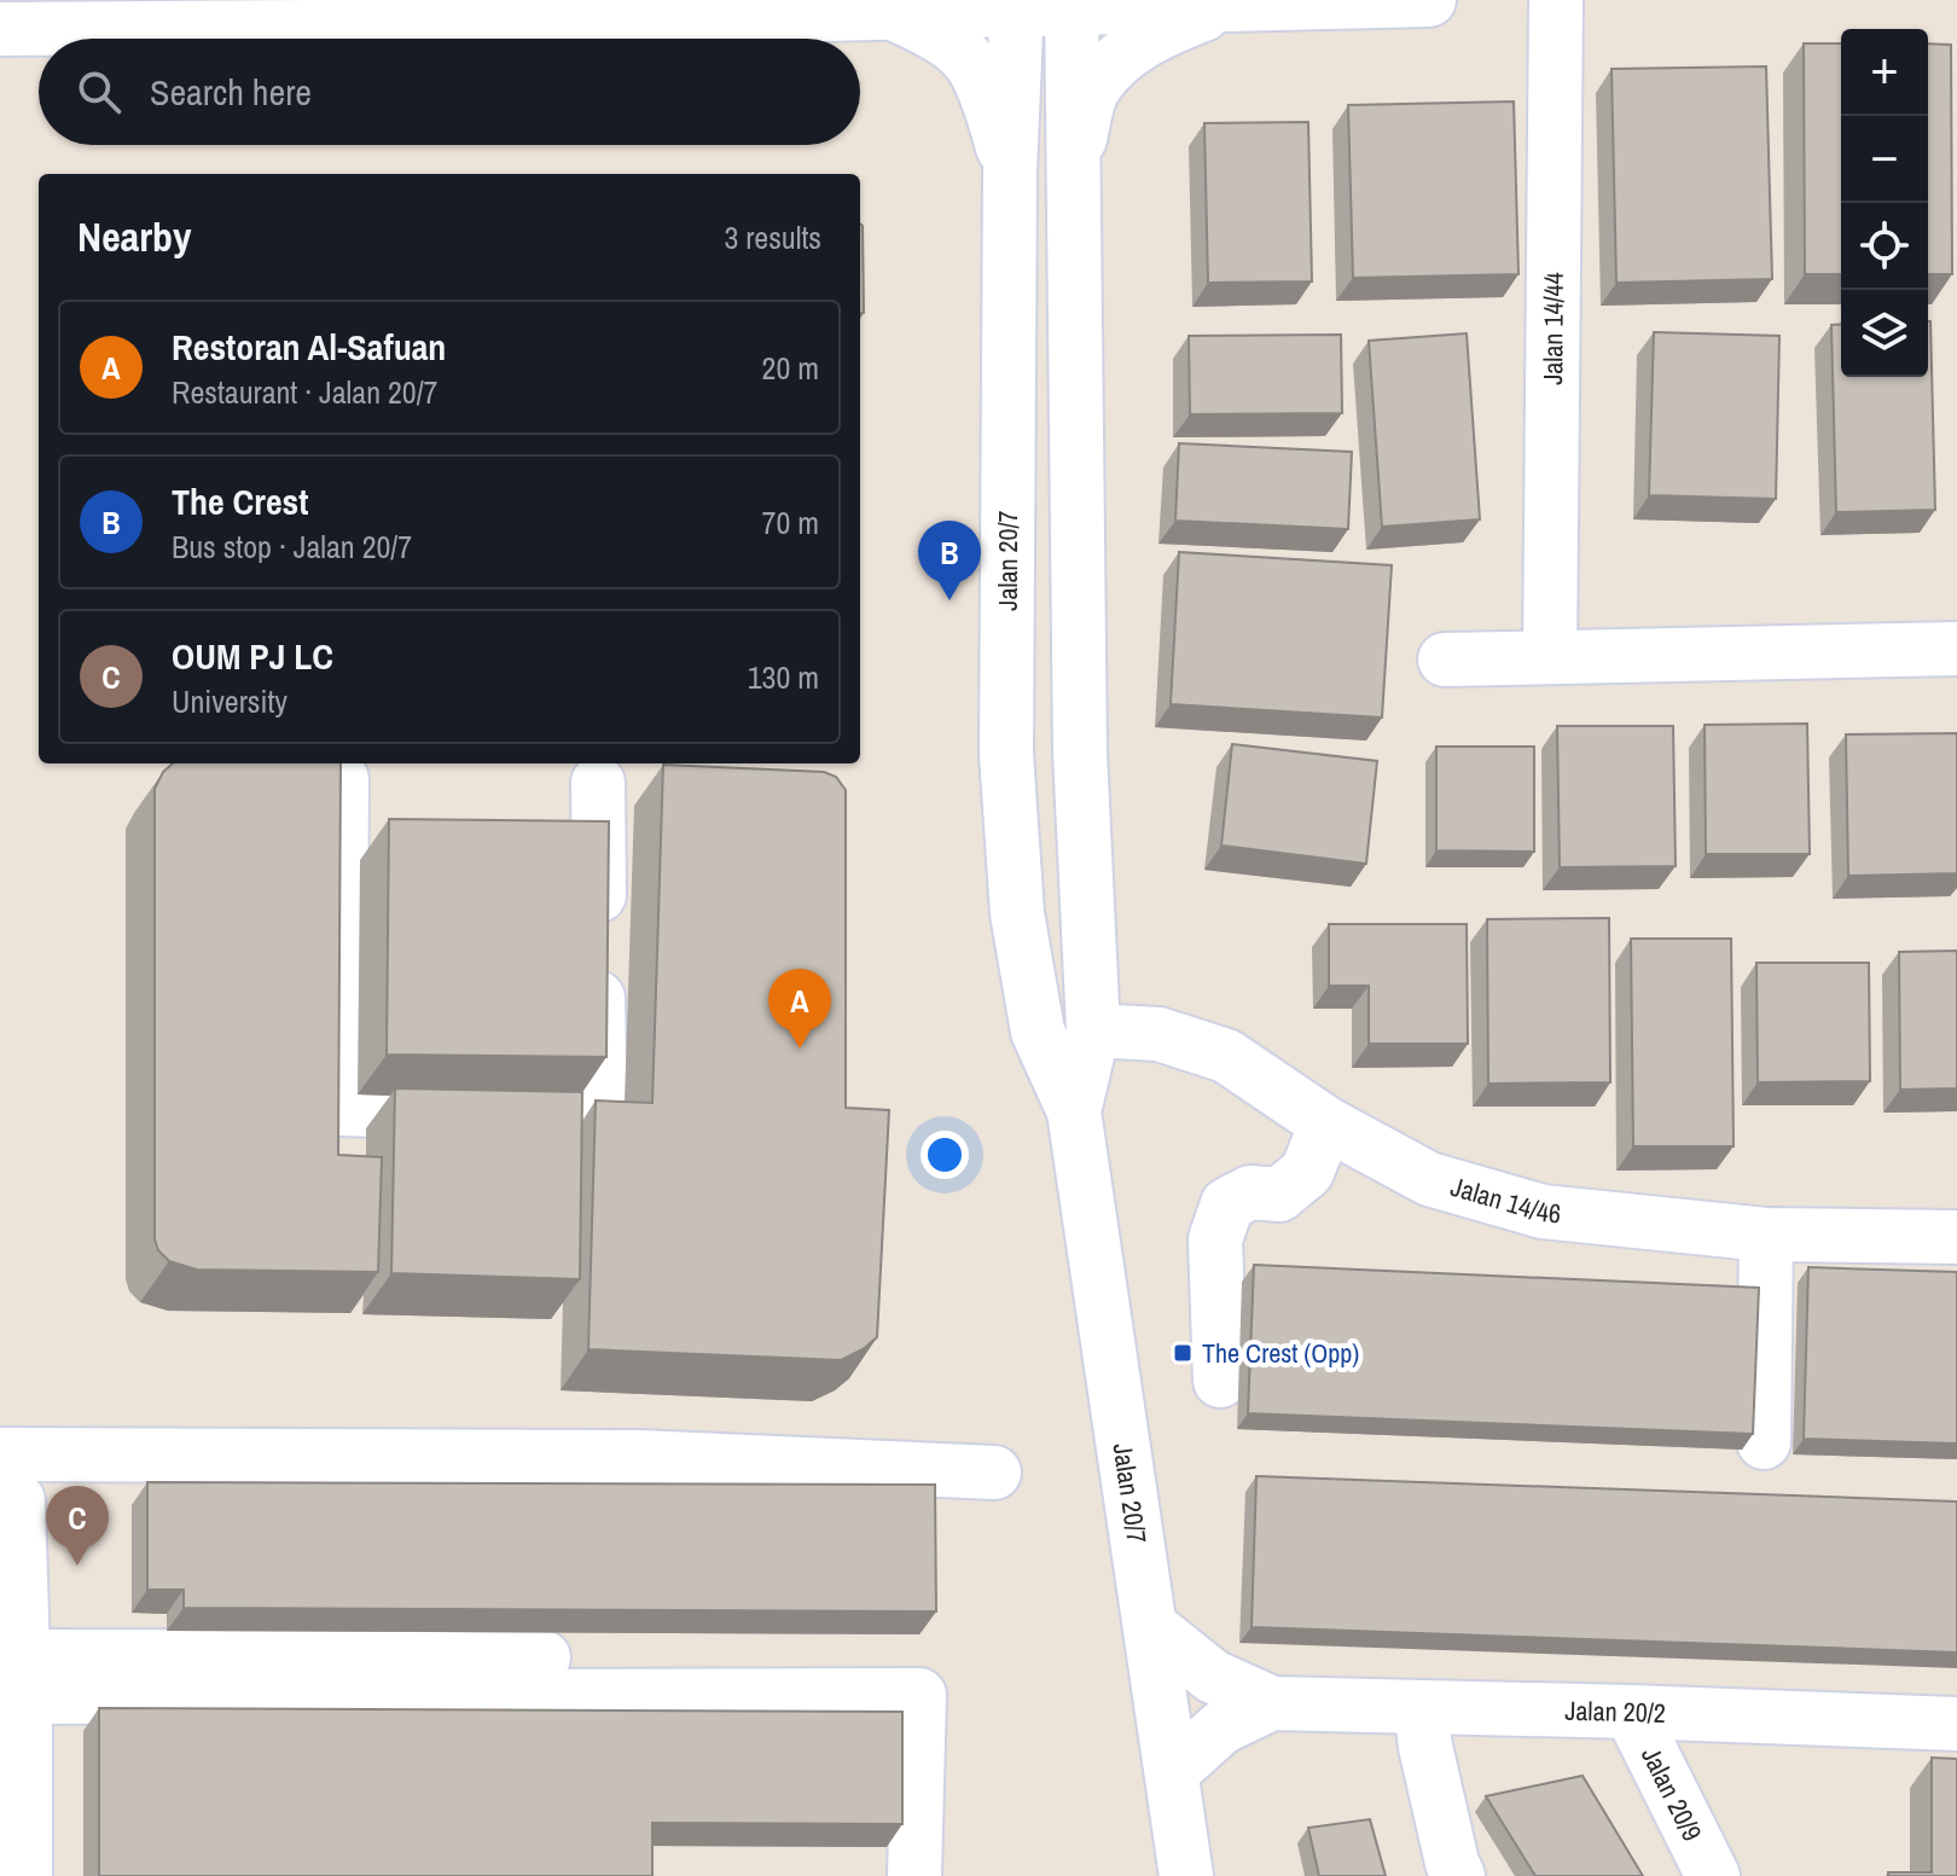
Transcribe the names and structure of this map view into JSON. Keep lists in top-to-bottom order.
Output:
{
  "streets": {
    "street": [
      "Jalan 14/44",
      "Jalan 20/7",
      "Jalan 14/46",
      "Jalan 20/2",
      "Jalan 20/9"
    ]
  },
  "crossings": [
    ["Jalan 20/7", "Jalan 14/46"],
    ["Jalan 20/7", "Jalan 20/2"],
    ["Jalan 20/2", "Jalan 20/9"]
  ],
  "places": {
    "transit": ["The Crest (Opp)"]
  },
  "page": {
    "map_buttons": ["+", "−"],
    "search": "Search here",
    "heading": ["Nearby", "3 results"],
    "list": [
      {
        "mark": "A",
        "name": "Restoran Al-Safuan",
        "note": "Restaurant · Jalan 20/7",
        "value": "20 m"
      },
      {
        "mark": "B",
        "name": "The Crest",
        "note": "Bus stop · Jalan 20/7",
        "value": "70 m"
      },
      {
        "mark": "C",
        "name": "OUM PJ LC",
        "note": "University",
        "value": "130 m"
      }
    ],
    "pins": ["B", "A", "C"]
  }
}
